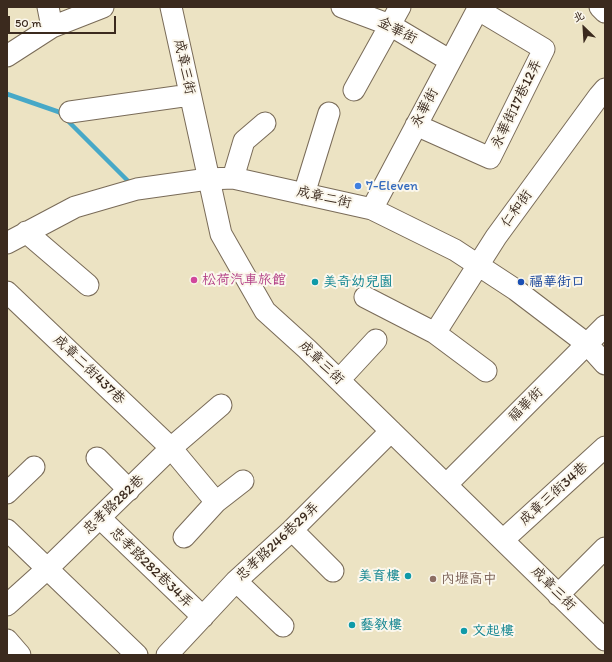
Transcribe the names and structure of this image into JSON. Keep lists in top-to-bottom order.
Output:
{
  "streets": {
    "street": [
      "金華街",
      "成章三街",
      "永華街17巷12弄",
      "永華街",
      "成章二街",
      "仁和街",
      "成章二街437巷",
      "福華街",
      "成章三街34巷",
      "忠孝路282巷",
      "忠孝路246巷29弄",
      "忠孝路282巷34弄"
    ]
  },
  "crossings": [
    ["金華街", "永華街"],
    ["成章三街", "成章二街"],
    ["成章三街", "福華街"],
    ["成章三街", "成章三街34巷"],
    ["成章三街", "忠孝路246巷29弄"],
    ["永華街17巷12弄", "永華街"],
    ["永華街", "成章二街"],
    ["成章二街", "仁和街"],
    ["成章二街", "福華街"],
    ["成章二街437巷", "忠孝路282巷"],
    ["忠孝路282巷", "忠孝路282巷34弄"],
    ["忠孝路246巷29弄", "忠孝路282巷34弄"]
  ],
  "places": [
    "7-Eleven",
    "松荷汽車旅館",
    "美奇幼兒園",
    "福華街口",
    "美育樓",
    "內壢高中",
    "藝教樓",
    "文起樓"
  ],
  "scale_bar": "50 m",
  "north": "top left"
}
